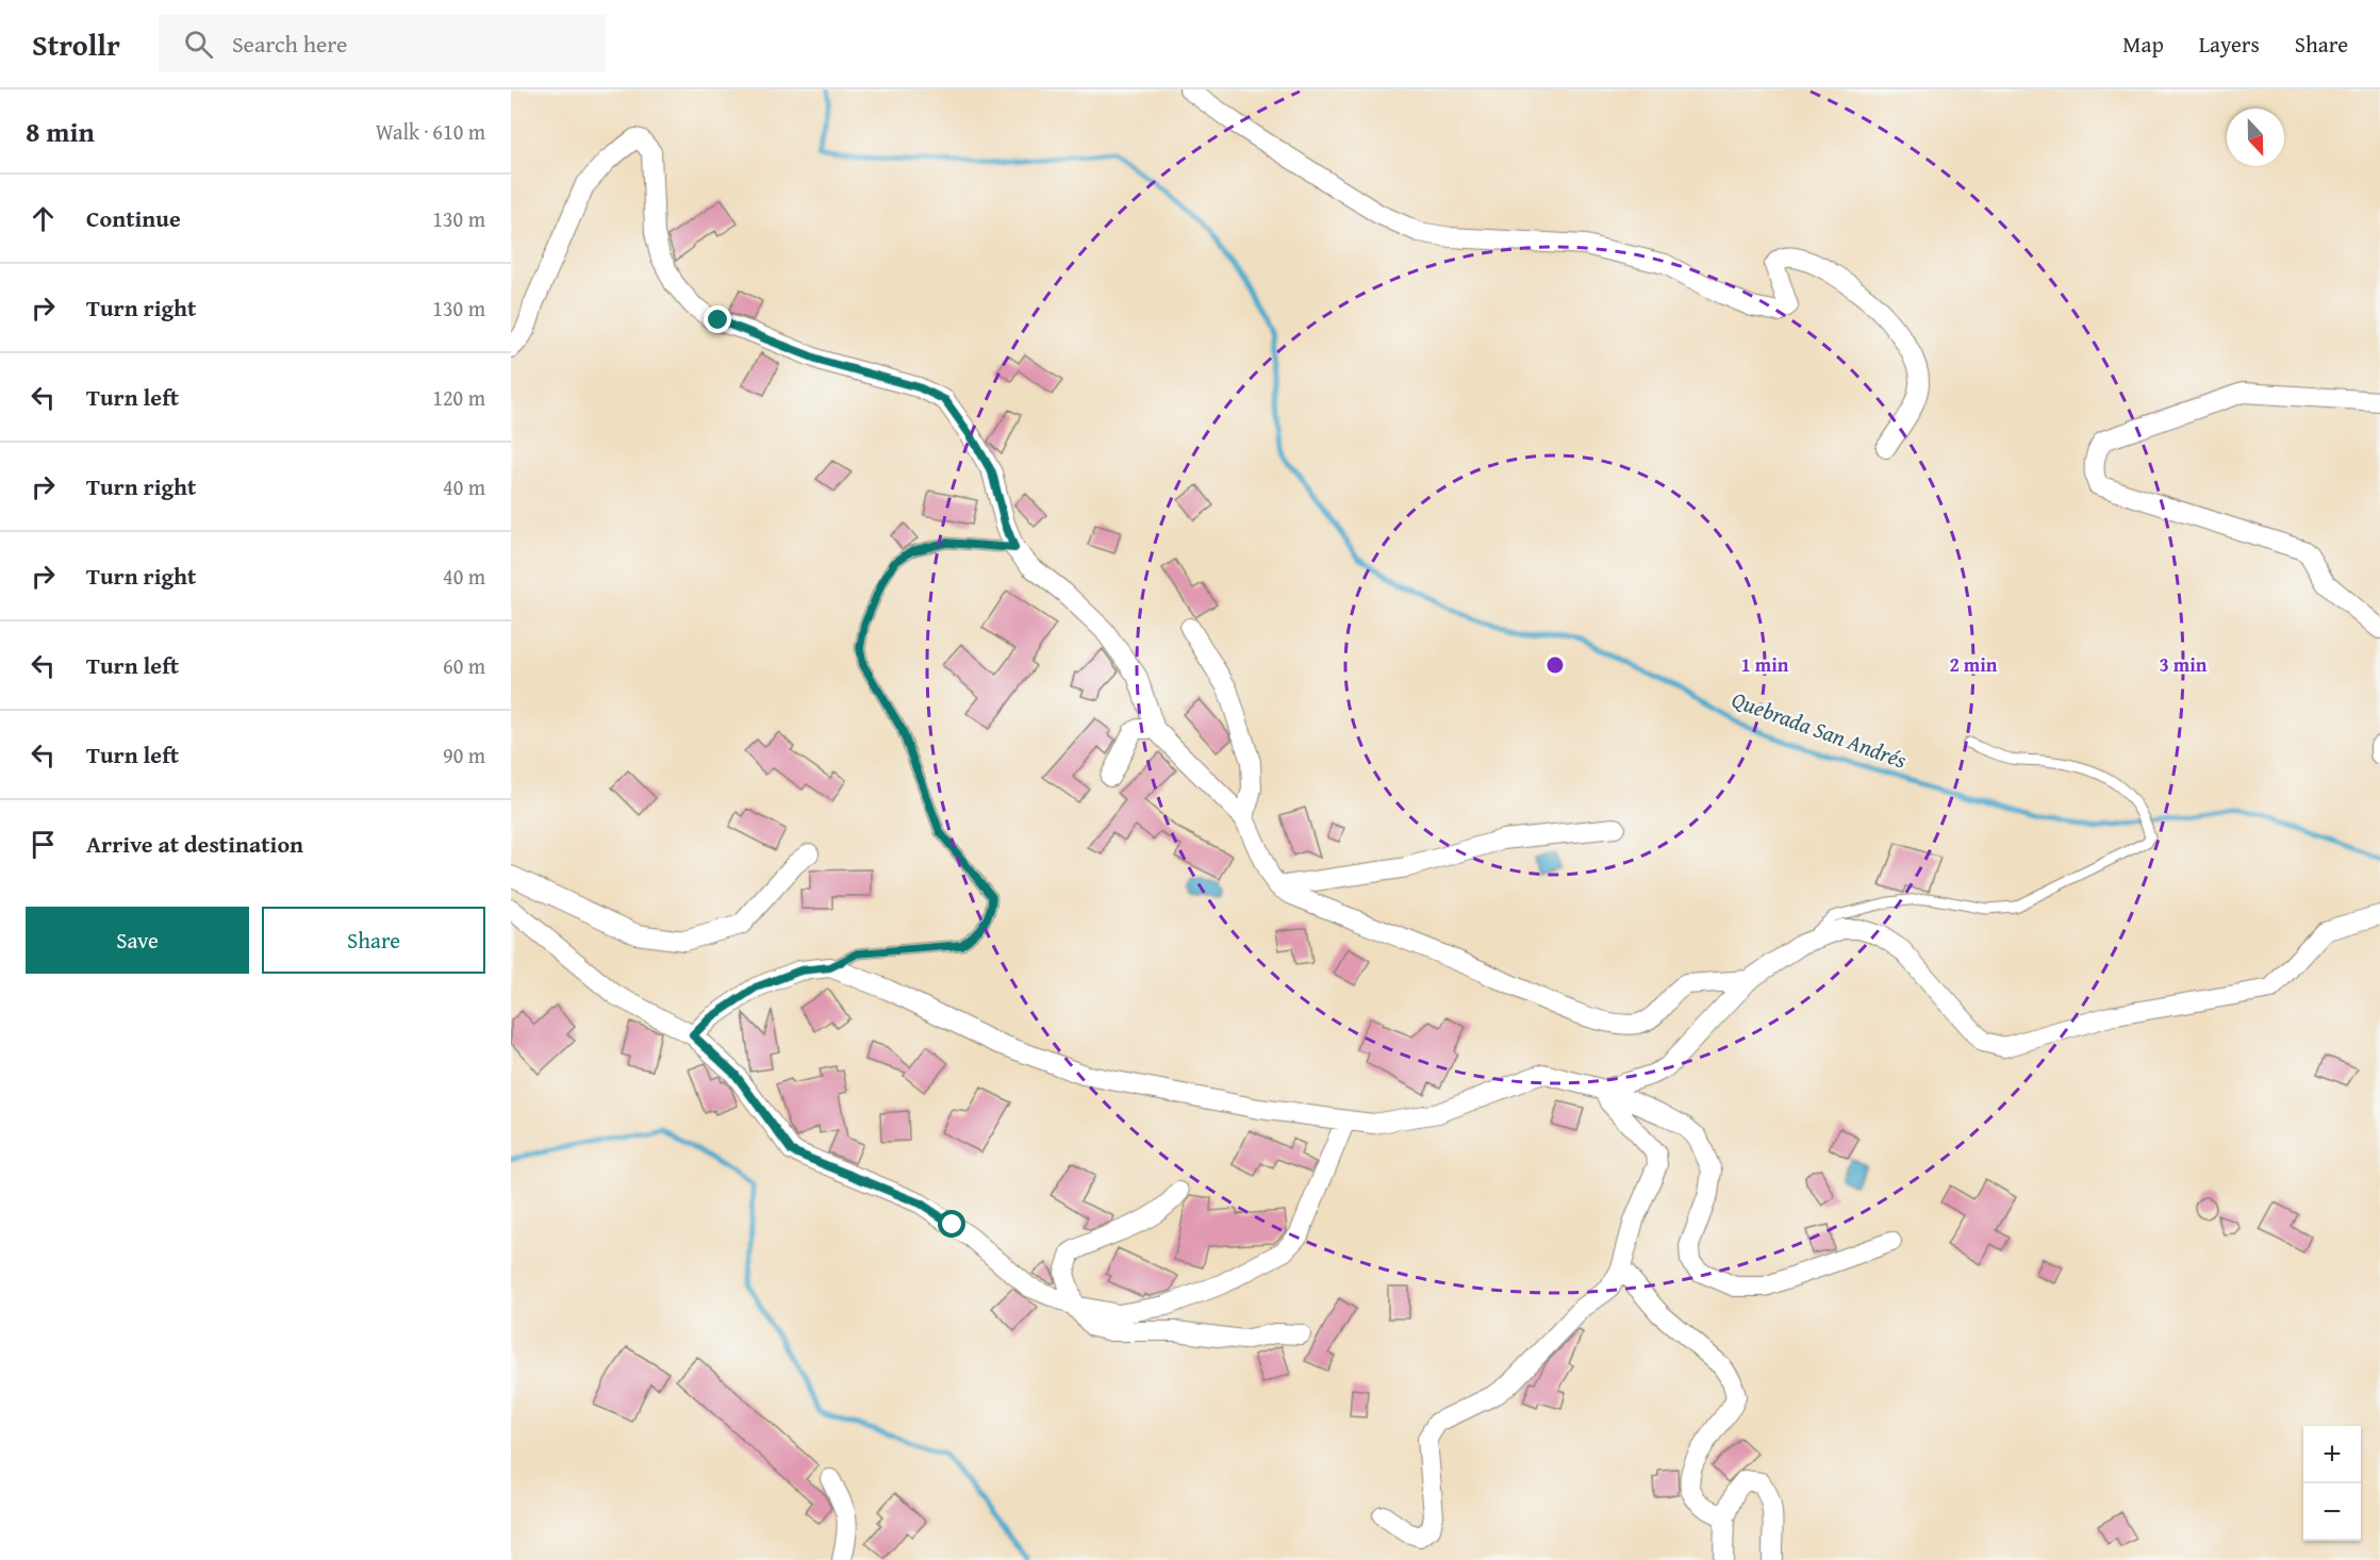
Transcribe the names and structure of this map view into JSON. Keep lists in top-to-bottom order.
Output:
{
  "water": ["Quebrada San Andrés"],
  "north": "bottom",
  "page": {
    "header": "Strollr",
    "search": "Search here",
    "nav": ["Map", "Layers", "Share"],
    "heading": ["8 min", "Walk · 610 m"],
    "list": [
      ["Continue", "130 m"],
      ["Turn right", "130 m"],
      ["Turn left", "120 m"],
      ["Turn right", "40 m"],
      ["Turn right", "40 m"],
      ["Turn left", "60 m"],
      ["Turn left", "90 m"],
      "Arrive at destination"
    ],
    "buttons": ["Save", "Share"],
    "map_buttons": ["+", "−"]
  },
  "rings": ["1 min", "2 min", "3 min"]
}
